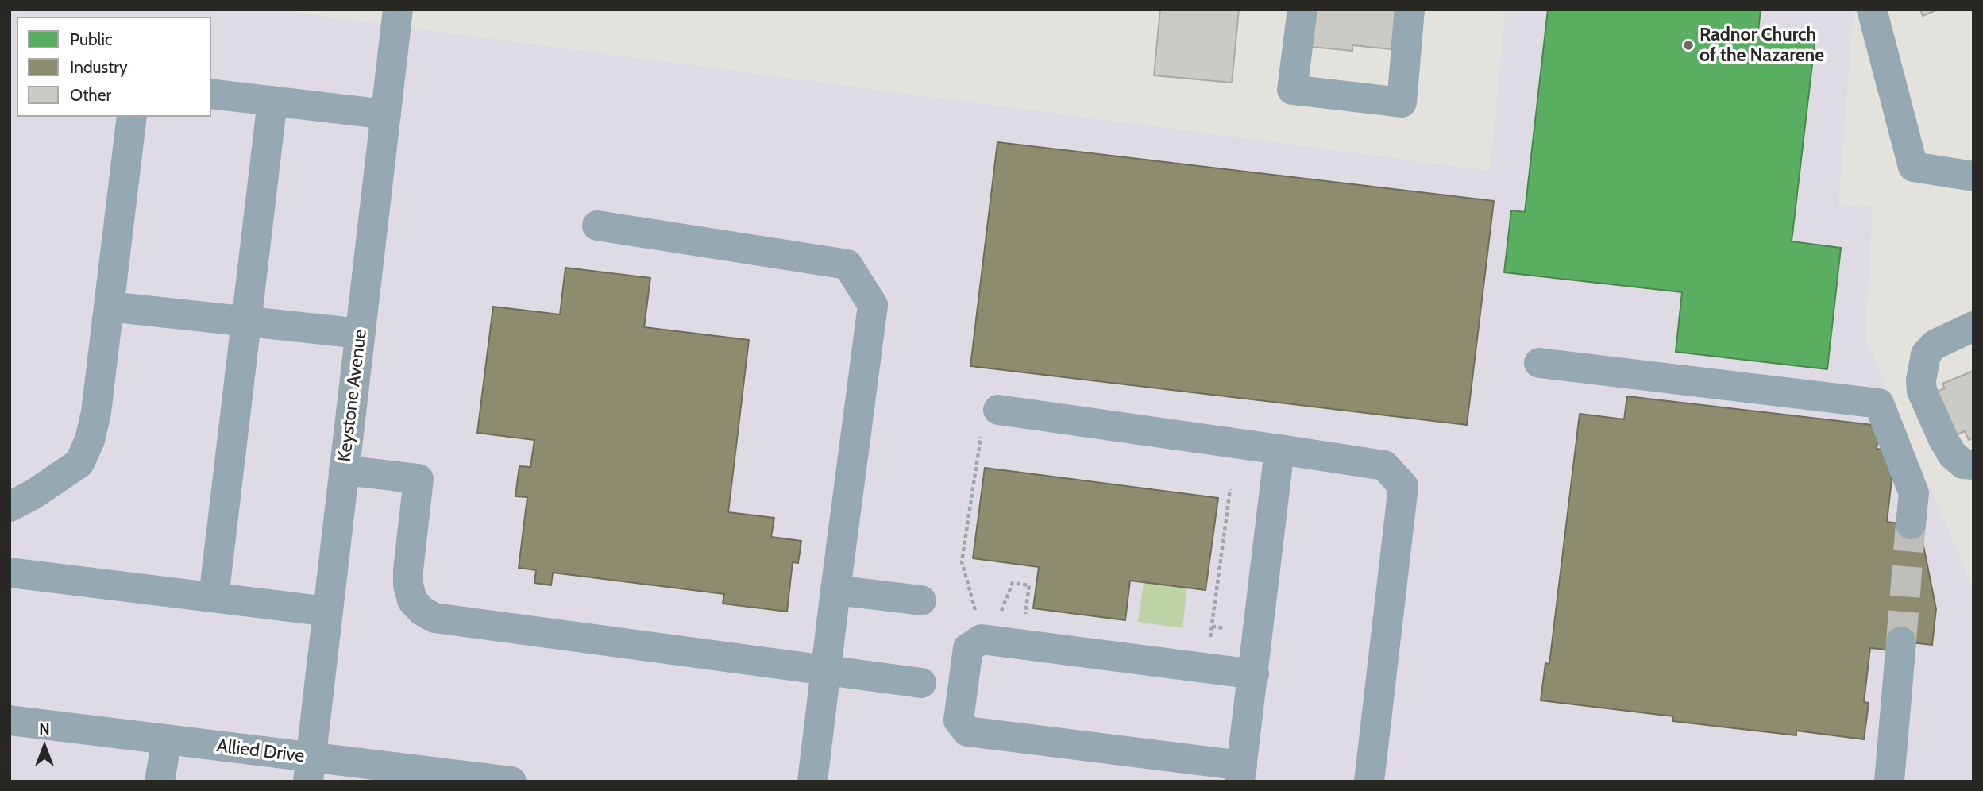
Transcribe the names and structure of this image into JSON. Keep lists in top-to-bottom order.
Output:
{
  "streets": {
    "street": ["Keystone Avenue", "Allied Drive"]
  },
  "crossings": [
    ["Keystone Avenue", "Allied Drive"]
  ],
  "places": ["Radnor Church of the Nazarene"],
  "legend": ["Public", "Industry", "Other"],
  "north": "top"
}
